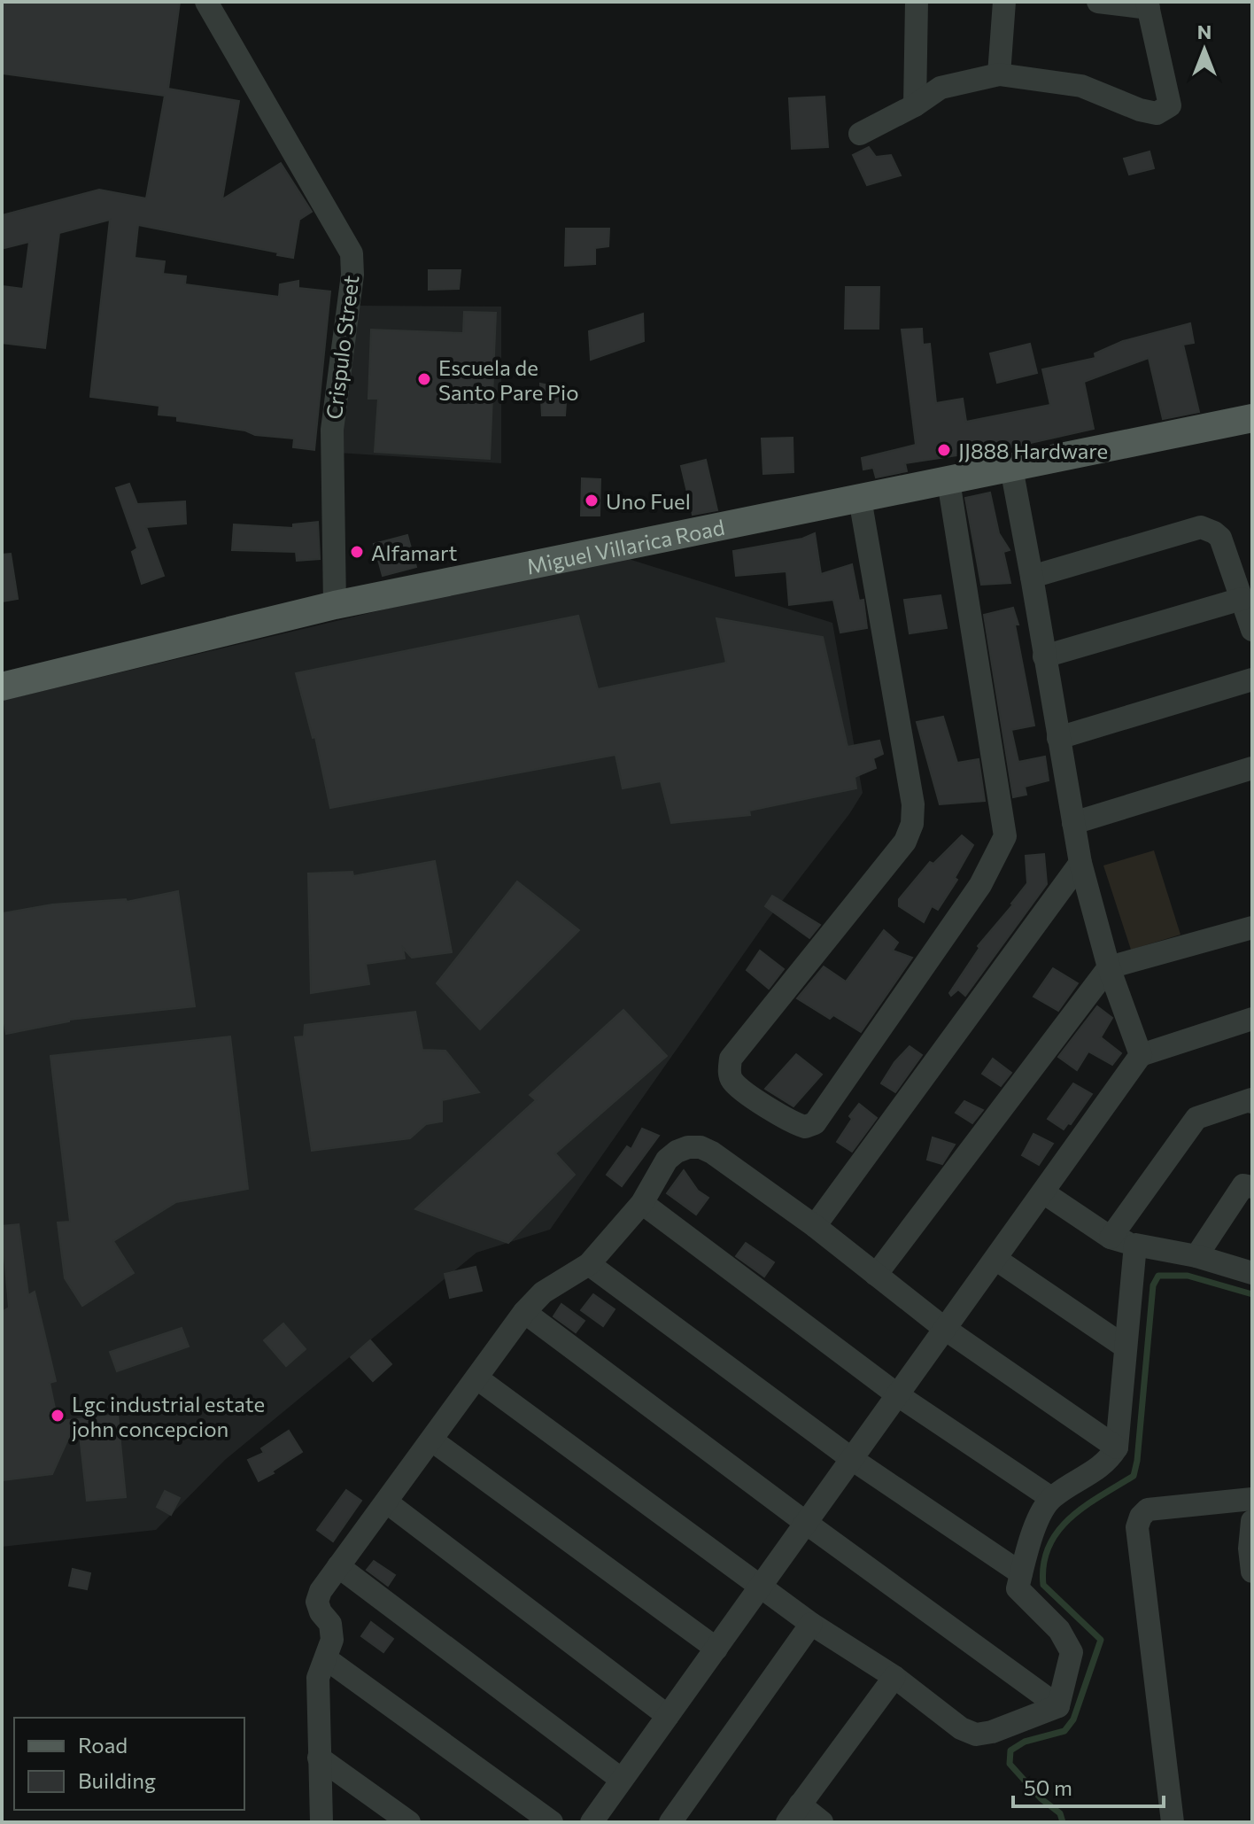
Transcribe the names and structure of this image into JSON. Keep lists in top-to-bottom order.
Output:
{
  "streets": {
    "main road": ["Miguel Villarica Road"],
    "street": ["Crispulo Street"]
  },
  "crossings": [
    ["Crispulo Street", "Miguel Villarica Road"]
  ],
  "places": [
    "Escuela de Santo Pare Pio",
    "JJ888 Hardware",
    "Uno Fuel",
    "Alfamart",
    "Lgc industrial estate john concepcion"
  ],
  "legend": ["Road", "Building"],
  "scale_bar": "50 m",
  "north": "top"
}
